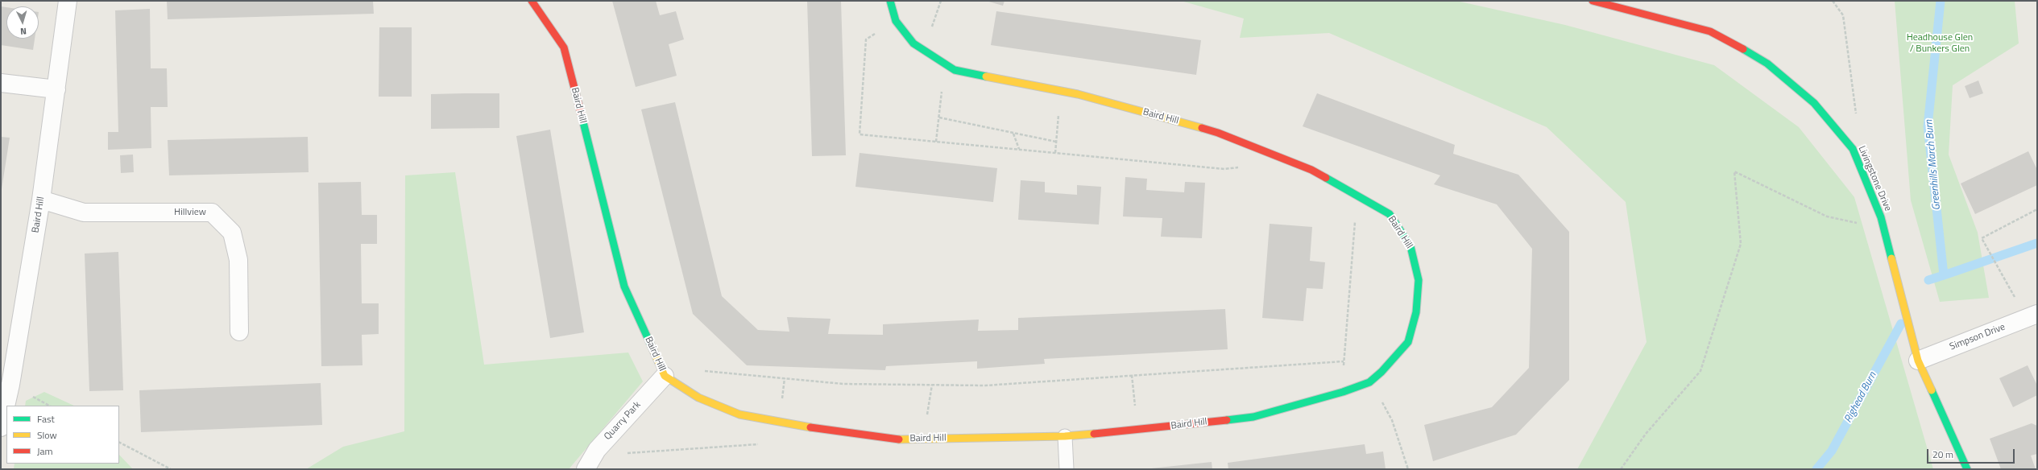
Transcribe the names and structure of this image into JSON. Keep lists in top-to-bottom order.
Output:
{
  "streets": {
    "street": [
      "Baird Hill",
      "Livingstone Drive",
      "Hillview",
      "Simpson Drive",
      "Quarry Park"
    ]
  },
  "crossings": [
    ["Baird Hill", "Hillview"],
    ["Baird Hill", "Quarry Park"],
    ["Livingstone Drive", "Simpson Drive"]
  ],
  "water": ["Greenhills March Burn", "Righead Burn"],
  "parks": ["Headhouse Glen / Bunkers Glen"],
  "legend": ["Fast", "Slow", "Jam"],
  "scale_bar": "20 m",
  "north": "bottom"
}
